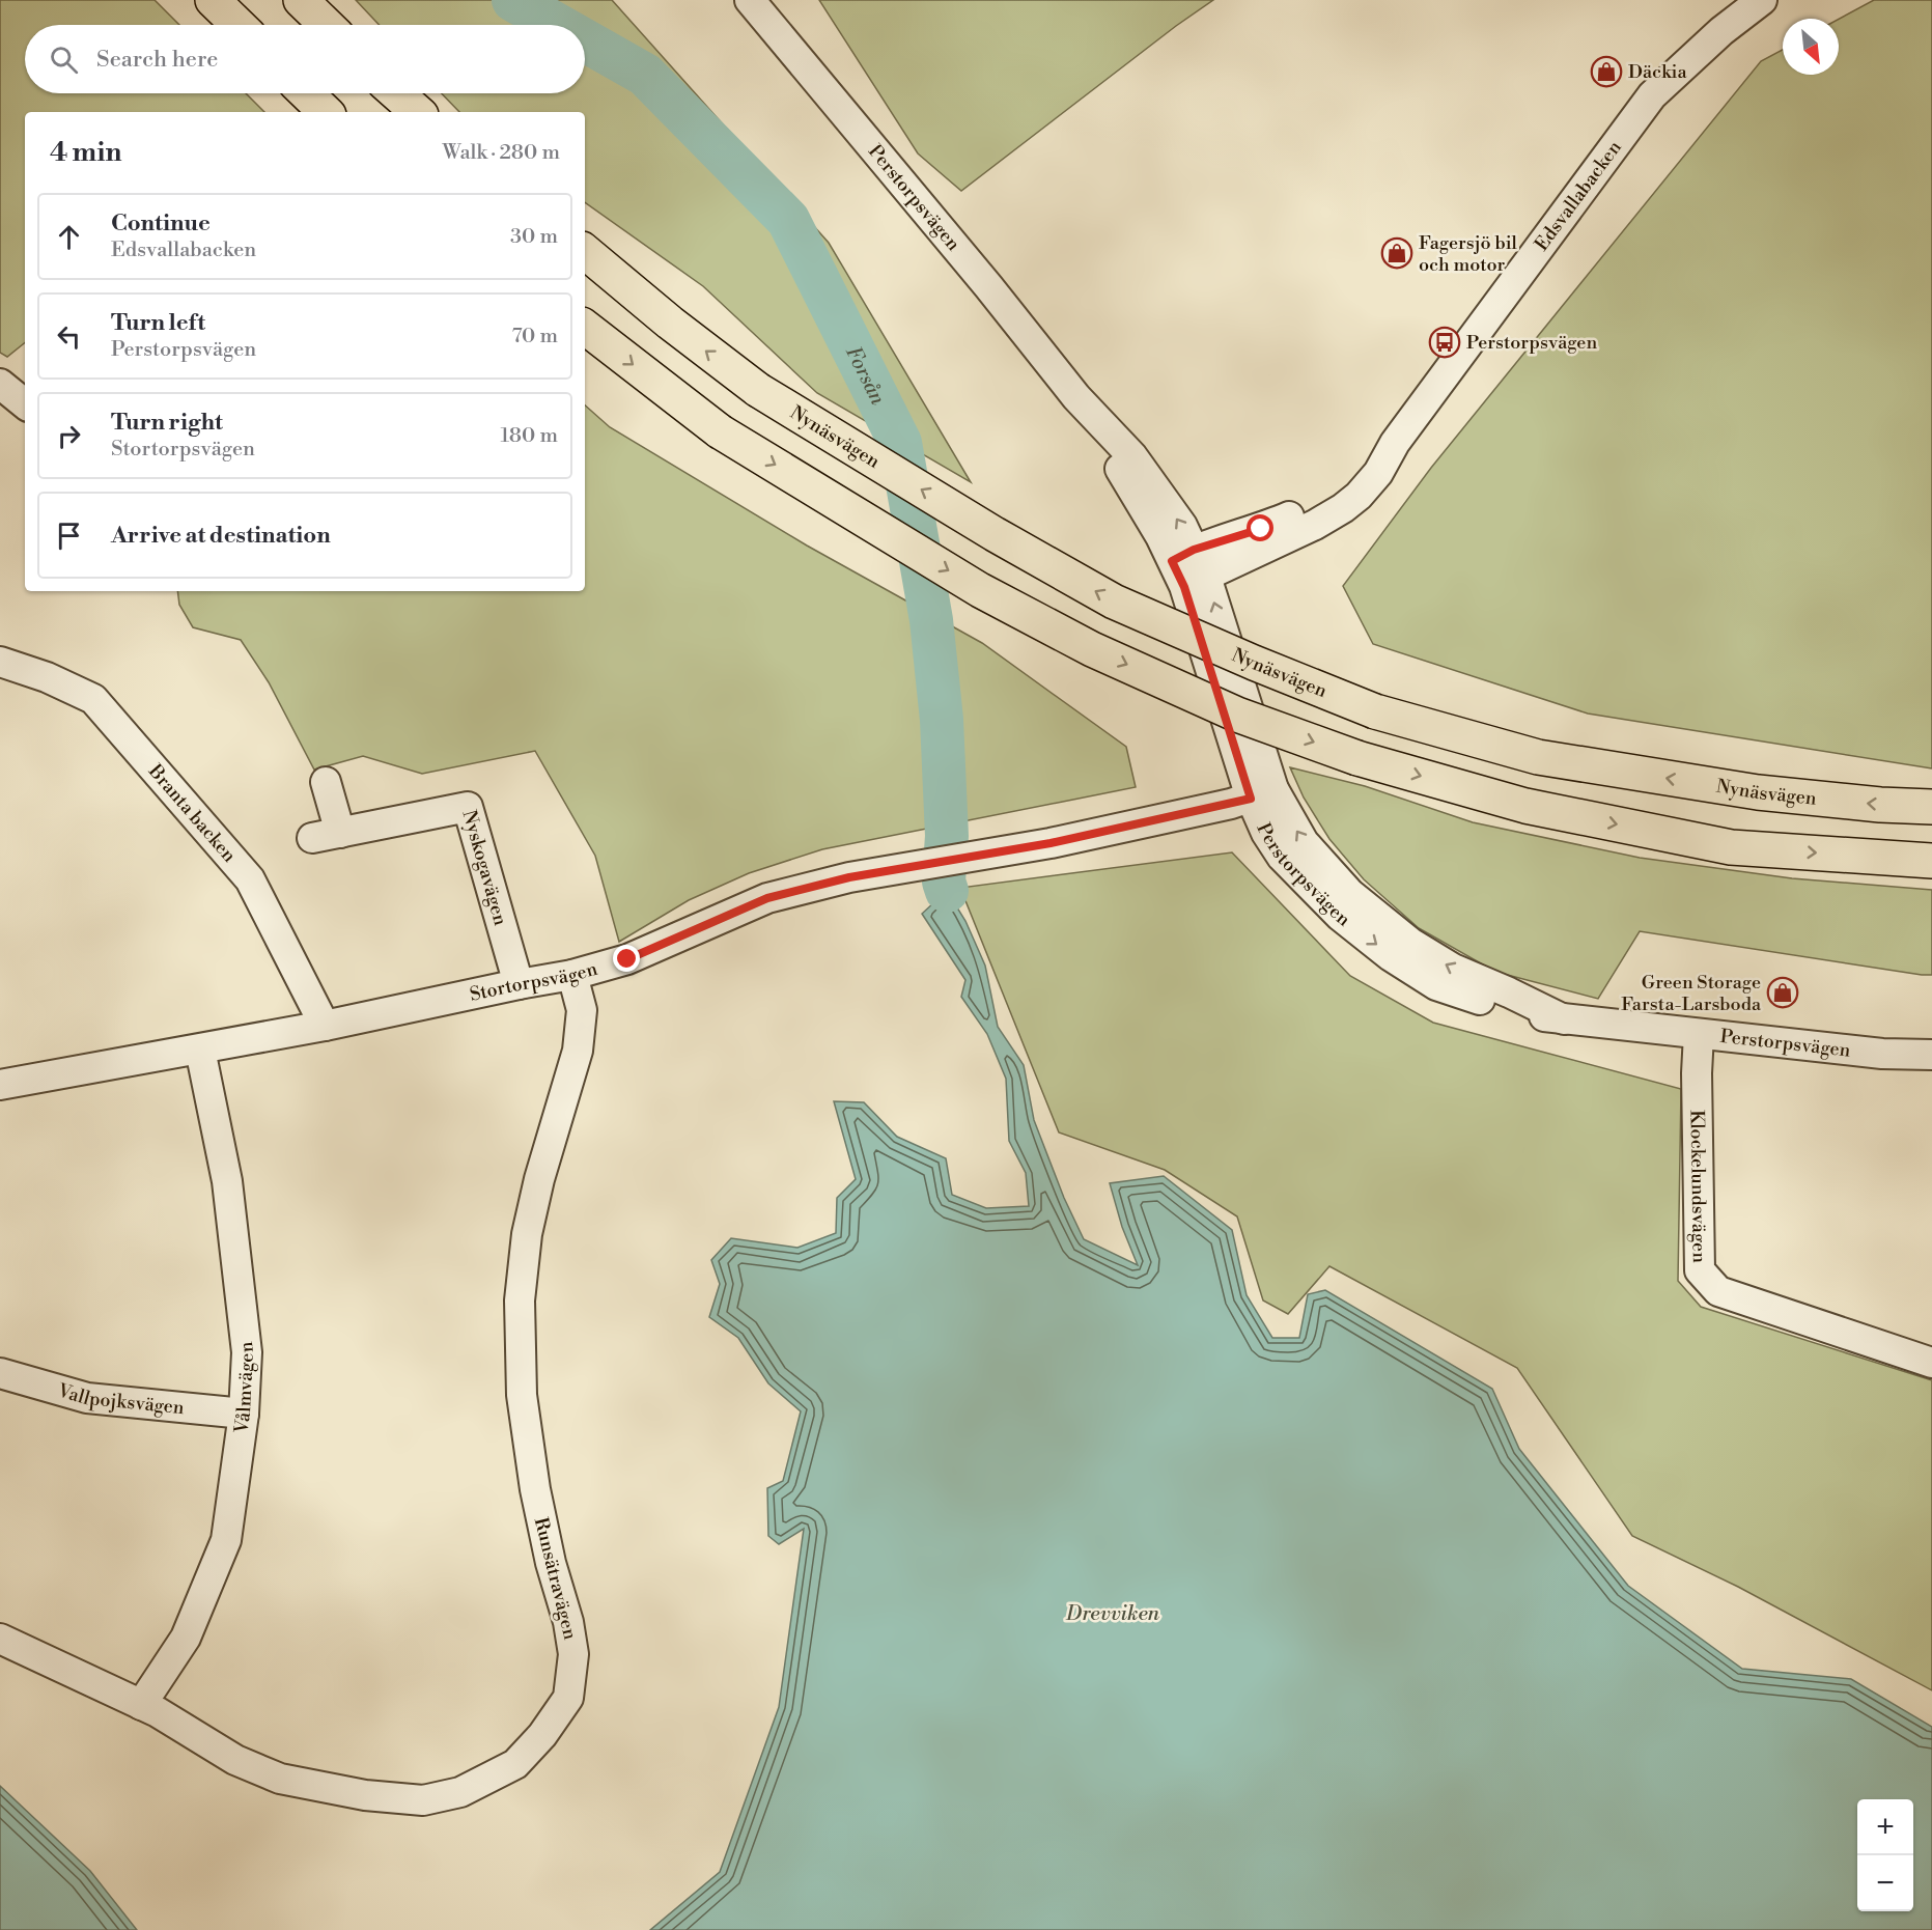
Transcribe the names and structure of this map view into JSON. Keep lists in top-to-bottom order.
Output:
{
  "streets": {
    "highway": ["Nynäsvägen"],
    "street": [
      "Edsvallabacken",
      "Perstorpsvägen",
      "Branta backen",
      "Nyskogavägen",
      "Stortorpsvägen",
      "Klockelundsvägen",
      "Vålmvägen",
      "Vallpojksvägen",
      "Runsätravägen"
    ]
  },
  "crossings": [
    ["Edsvallabacken", "Perstorpsvägen"],
    ["Perstorpsvägen", "Stortorpsvägen"],
    ["Perstorpsvägen", "Klockelundsvägen"],
    ["Branta backen", "Stortorpsvägen"],
    ["Nyskogavägen", "Stortorpsvägen"],
    ["Stortorpsvägen", "Vålmvägen"],
    ["Stortorpsvägen", "Runsätravägen"],
    ["Vålmvägen", "Vallpojksvägen"],
    ["Vålmvägen", "Runsätravägen"]
  ],
  "water": ["Forsån", "Drevviken"],
  "places": {
    "shop": ["Däckia", "Fagersjö bil och motor", "Green Storage Farsta-Larsboda"],
    "bus stop": ["Perstorpsvägen"]
  },
  "north": "bottom right",
  "page": {
    "search": "Search here",
    "heading": ["4 min", "Walk · 280 m"],
    "list": [
      ["Continue", "Edsvallabacken", "30 m"],
      ["Turn left", "Perstorpsvägen", "70 m"],
      ["Turn right", "Stortorpsvägen", "180 m"],
      "Arrive at destination"
    ],
    "map_buttons": ["+", "−"]
  }
}
